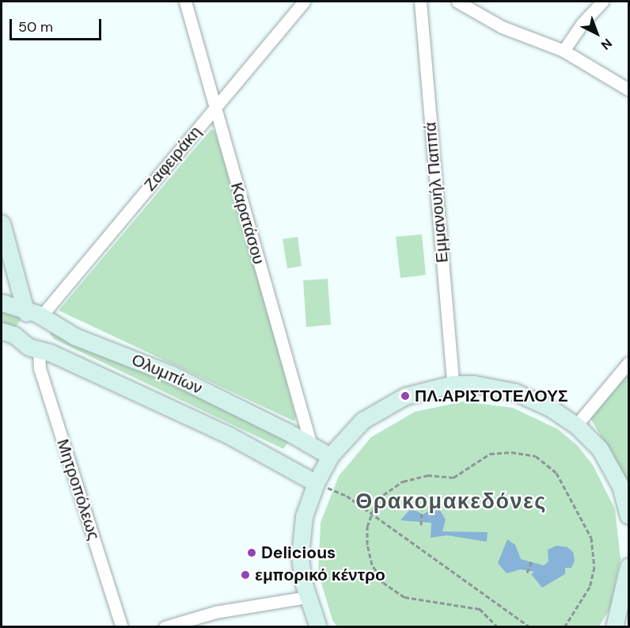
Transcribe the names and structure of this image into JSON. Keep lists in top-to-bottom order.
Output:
{
  "streets": {
    "street": [
      "Ζαφειράκη",
      "Εμμανουήλ Παππά",
      "Καρατάσου",
      "Ολυμπίων",
      "Μητροπόλεως"
    ]
  },
  "crossings": [
    ["Ζαφειράκη", "Καρατάσου"],
    ["Ζαφειράκη", "Ολυμπίων"],
    ["Καρατάσου", "Ολυμπίων"],
    ["Ολυμπίων", "Μητροπόλεως"]
  ],
  "districts": ["Θρακομακεδόνες"],
  "places": ["ΠΛ.ΑΡΙΣΤΟΤΕΛΟΥΣ", "Delicious", "εμπορικό κέντρο"],
  "scale_bar": "50 m",
  "north": "bottom right"
}
